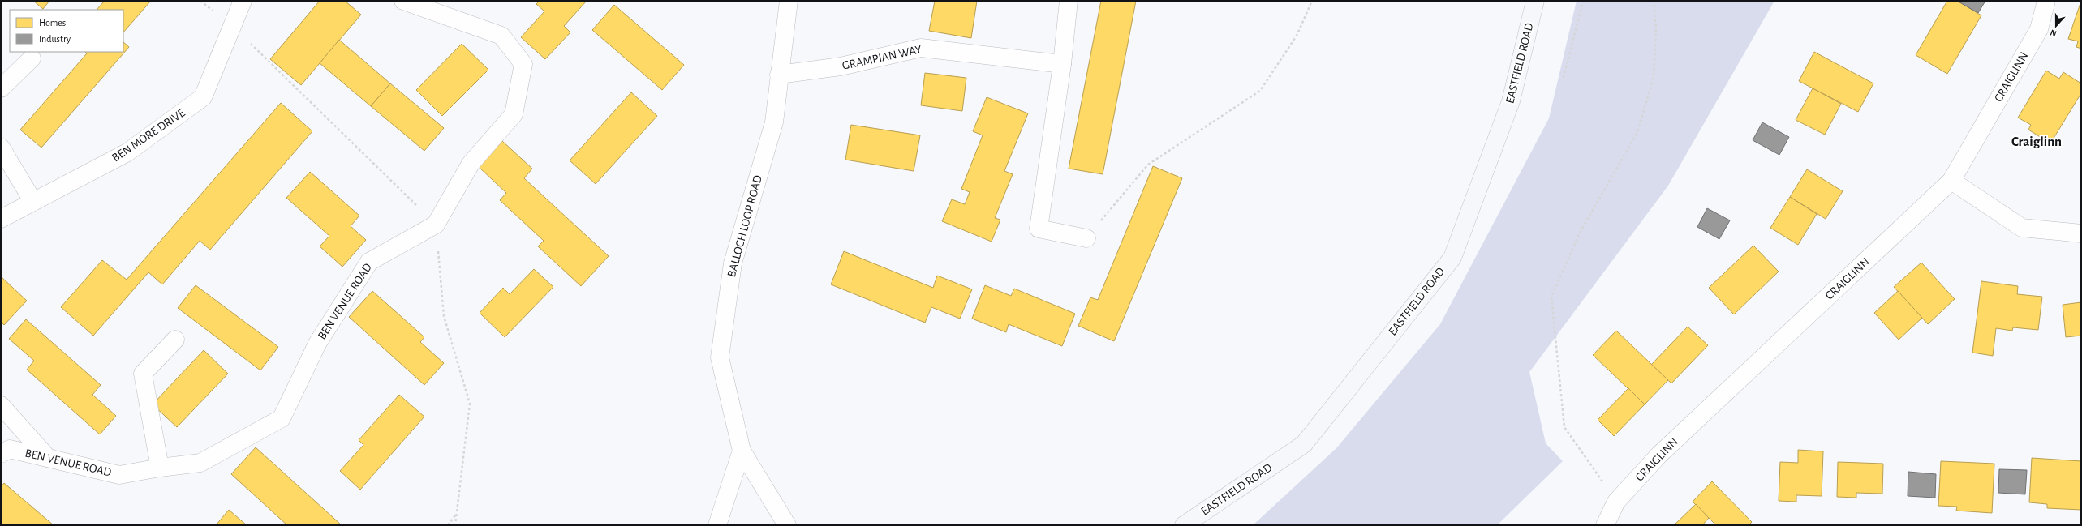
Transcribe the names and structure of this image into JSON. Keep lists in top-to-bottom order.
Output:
{
  "streets": {
    "main road": ["EASTFIELD ROAD"],
    "street": [
      "GRAMPIAN WAY",
      "CRAIGLINN",
      "BEN MORE DRIVE",
      "BALLOCH LOOP ROAD",
      "BEN VENUE ROAD"
    ]
  },
  "crossings": [
    ["GRAMPIAN WAY", "BALLOCH LOOP ROAD"]
  ],
  "districts": ["Craiglinn"],
  "legend": ["Homes", "Industry"],
  "north": "bottom"
}
